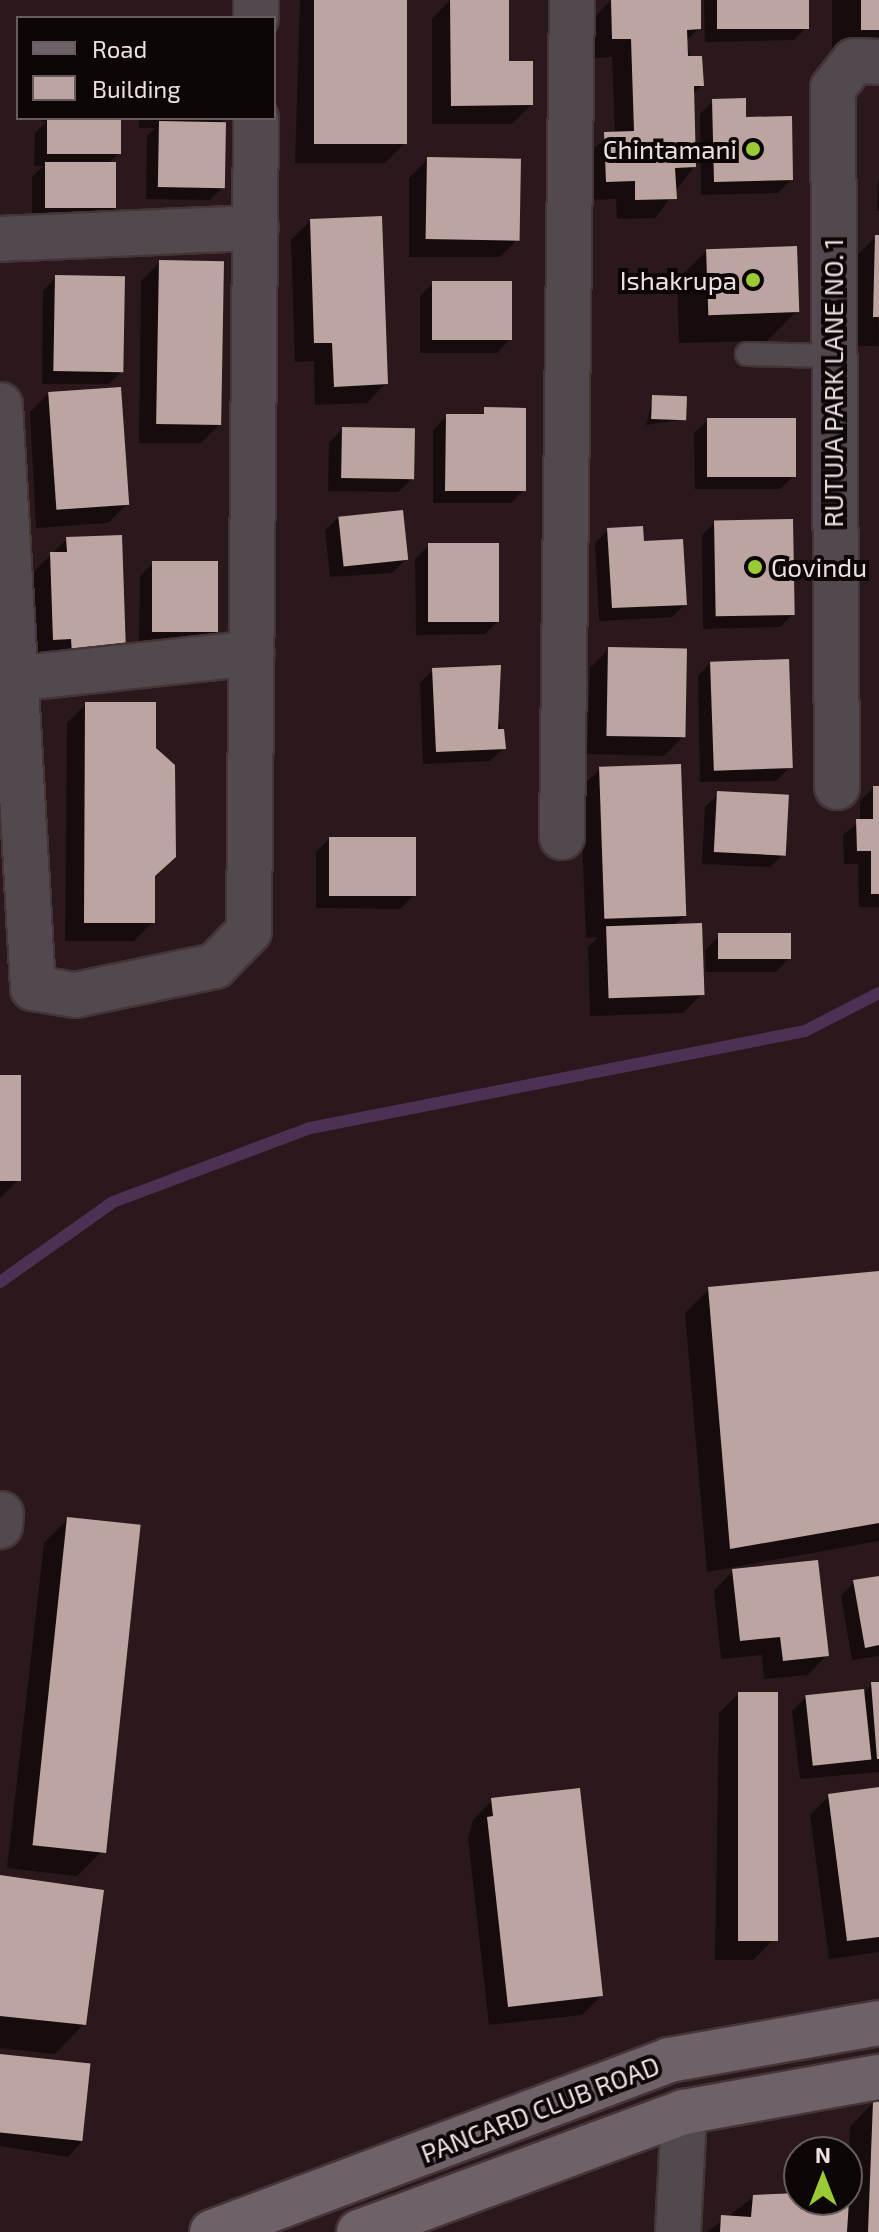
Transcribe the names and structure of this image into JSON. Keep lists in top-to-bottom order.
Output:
{
  "streets": {
    "main road": ["PANCARD CLUB ROAD"],
    "street": ["RUTUJA PARK LANE NO. 1"]
  },
  "places": ["Chintamani", "Ishakrupa", "Govindu"],
  "legend": ["Road", "Building"],
  "north": "top"
}
